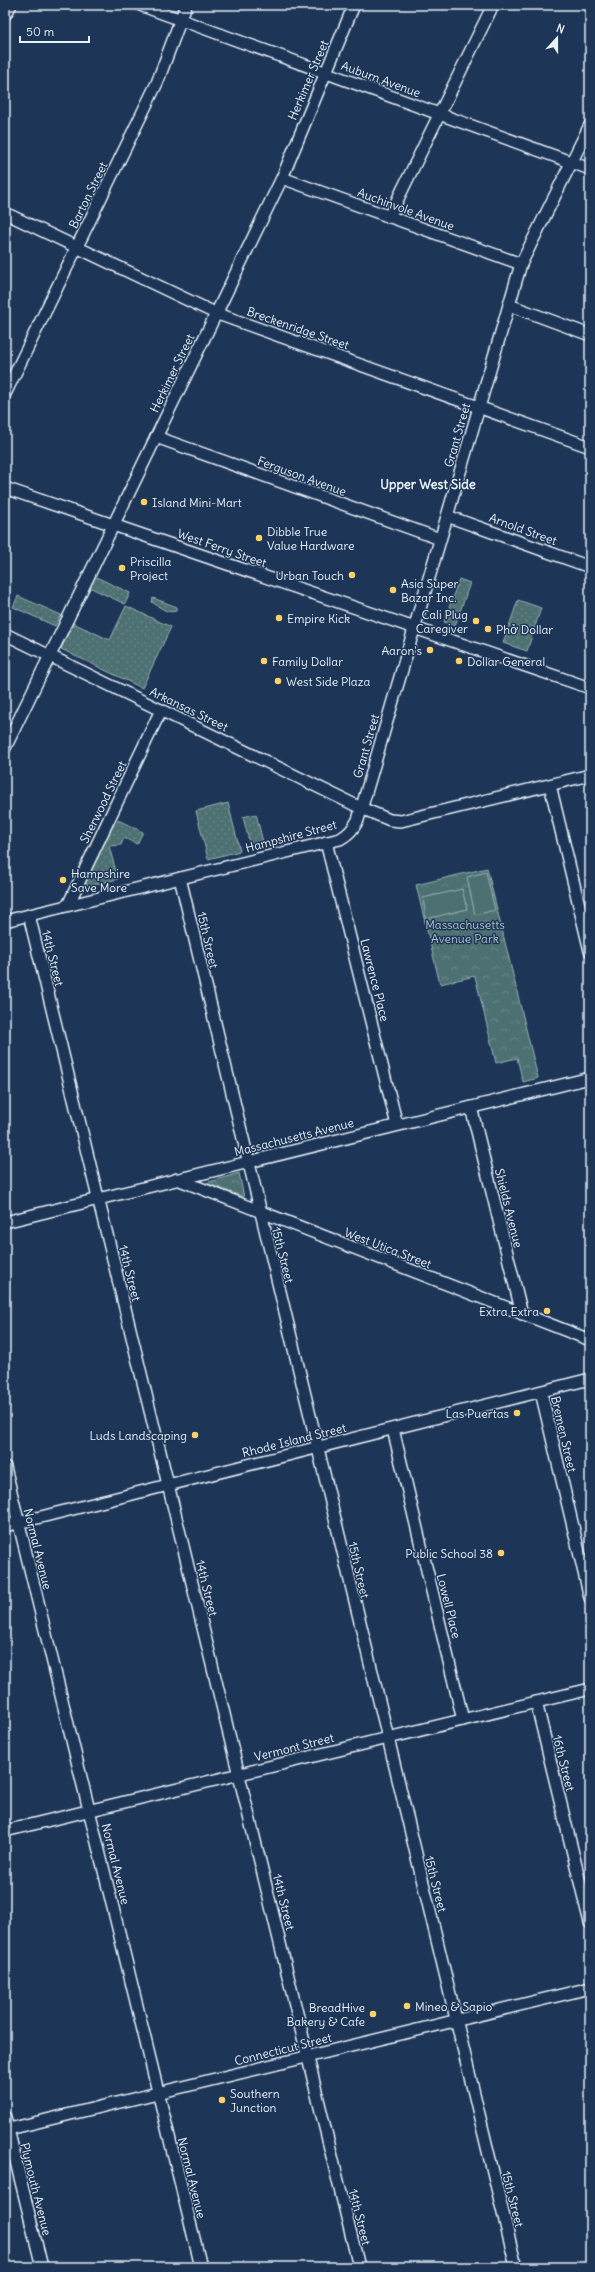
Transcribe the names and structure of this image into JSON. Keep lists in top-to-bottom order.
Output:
{
  "streets": {
    "street": [
      "Auburn Avenue",
      "Herkimer Street",
      "Barton Street",
      "Auchinvole Avenue",
      "Breckenridge Street",
      "Grant Street",
      "Ferguson Avenue",
      "Arnold Street",
      "West Ferry Street",
      "Arkansas Street",
      "Sherwood Street",
      "Hampshire Street",
      "15th Street",
      "14th Street",
      "Lawrence Place",
      "Massachusetts Avenue",
      "Shields Avenue",
      "West Utica Street",
      "Bremen Street",
      "Rhode Island Street",
      "Normal Avenue",
      "Lowell Place",
      "Vermont Street",
      "16th Street",
      "Connecticut Street",
      "Plymouth Avenue"
    ]
  },
  "crossings": [
    ["Auburn Avenue", "Herkimer Street"],
    ["Auburn Avenue", "Barton Street"],
    ["Auburn Avenue", "Grant Street"],
    ["Herkimer Street", "Auchinvole Avenue"],
    ["Herkimer Street", "Breckenridge Street"],
    ["Herkimer Street", "Ferguson Avenue"],
    ["Herkimer Street", "West Ferry Street"],
    ["Herkimer Street", "Arkansas Street"],
    ["Barton Street", "Breckenridge Street"],
    ["Auchinvole Avenue", "Grant Street"],
    ["Breckenridge Street", "Grant Street"],
    ["Grant Street", "Ferguson Avenue"],
    ["Grant Street", "Arnold Street"],
    ["Grant Street", "West Ferry Street"],
    ["Grant Street", "Arkansas Street"],
    ["Grant Street", "Hampshire Street"],
    ["Arkansas Street", "Sherwood Street"],
    ["Arkansas Street", "Hampshire Street"],
    ["Sherwood Street", "Hampshire Street"],
    ["Hampshire Street", "15th Street"],
    ["Hampshire Street", "14th Street"],
    ["Hampshire Street", "Lawrence Place"],
    ["15th Street", "Massachusetts Avenue"],
    ["15th Street", "West Utica Street"],
    ["15th Street", "Rhode Island Street"],
    ["15th Street", "Vermont Street"],
    ["15th Street", "Connecticut Street"],
    ["14th Street", "Massachusetts Avenue"],
    ["14th Street", "Rhode Island Street"],
    ["14th Street", "Vermont Street"],
    ["14th Street", "Connecticut Street"],
    ["Lawrence Place", "Massachusetts Avenue"],
    ["Massachusetts Avenue", "Shields Avenue"],
    ["Massachusetts Avenue", "West Utica Street"],
    ["Shields Avenue", "West Utica Street"],
    ["Bremen Street", "Rhode Island Street"],
    ["Rhode Island Street", "Normal Avenue"],
    ["Rhode Island Street", "Lowell Place"],
    ["Normal Avenue", "Vermont Street"],
    ["Normal Avenue", "Connecticut Street"],
    ["Lowell Place", "Vermont Street"],
    ["Vermont Street", "16th Street"],
    ["Connecticut Street", "Plymouth Avenue"]
  ],
  "districts": ["Upper West Side"],
  "parks": ["Massachusetts Avenue Park"],
  "places": [
    "Island Mini-Mart",
    "Dibble True Value Hardware",
    "Priscilla Project",
    "Urban Touch",
    "Asia Super Bazar Inc.",
    "Empire Kick",
    "Cali Plug Caregiver",
    "Phở Dollar",
    "Aaron's",
    "Family Dollar",
    "Dollar General",
    "West Side Plaza",
    "Hampshire Save More",
    "Extra Extra",
    "Las Puertas",
    "Luds Landscaping",
    "Public School 38",
    "Mineo & Sapio",
    "BreadHive Bakery & Cafe",
    "Southern Junction"
  ],
  "scale_bar": "50 m",
  "north": "top"
}
